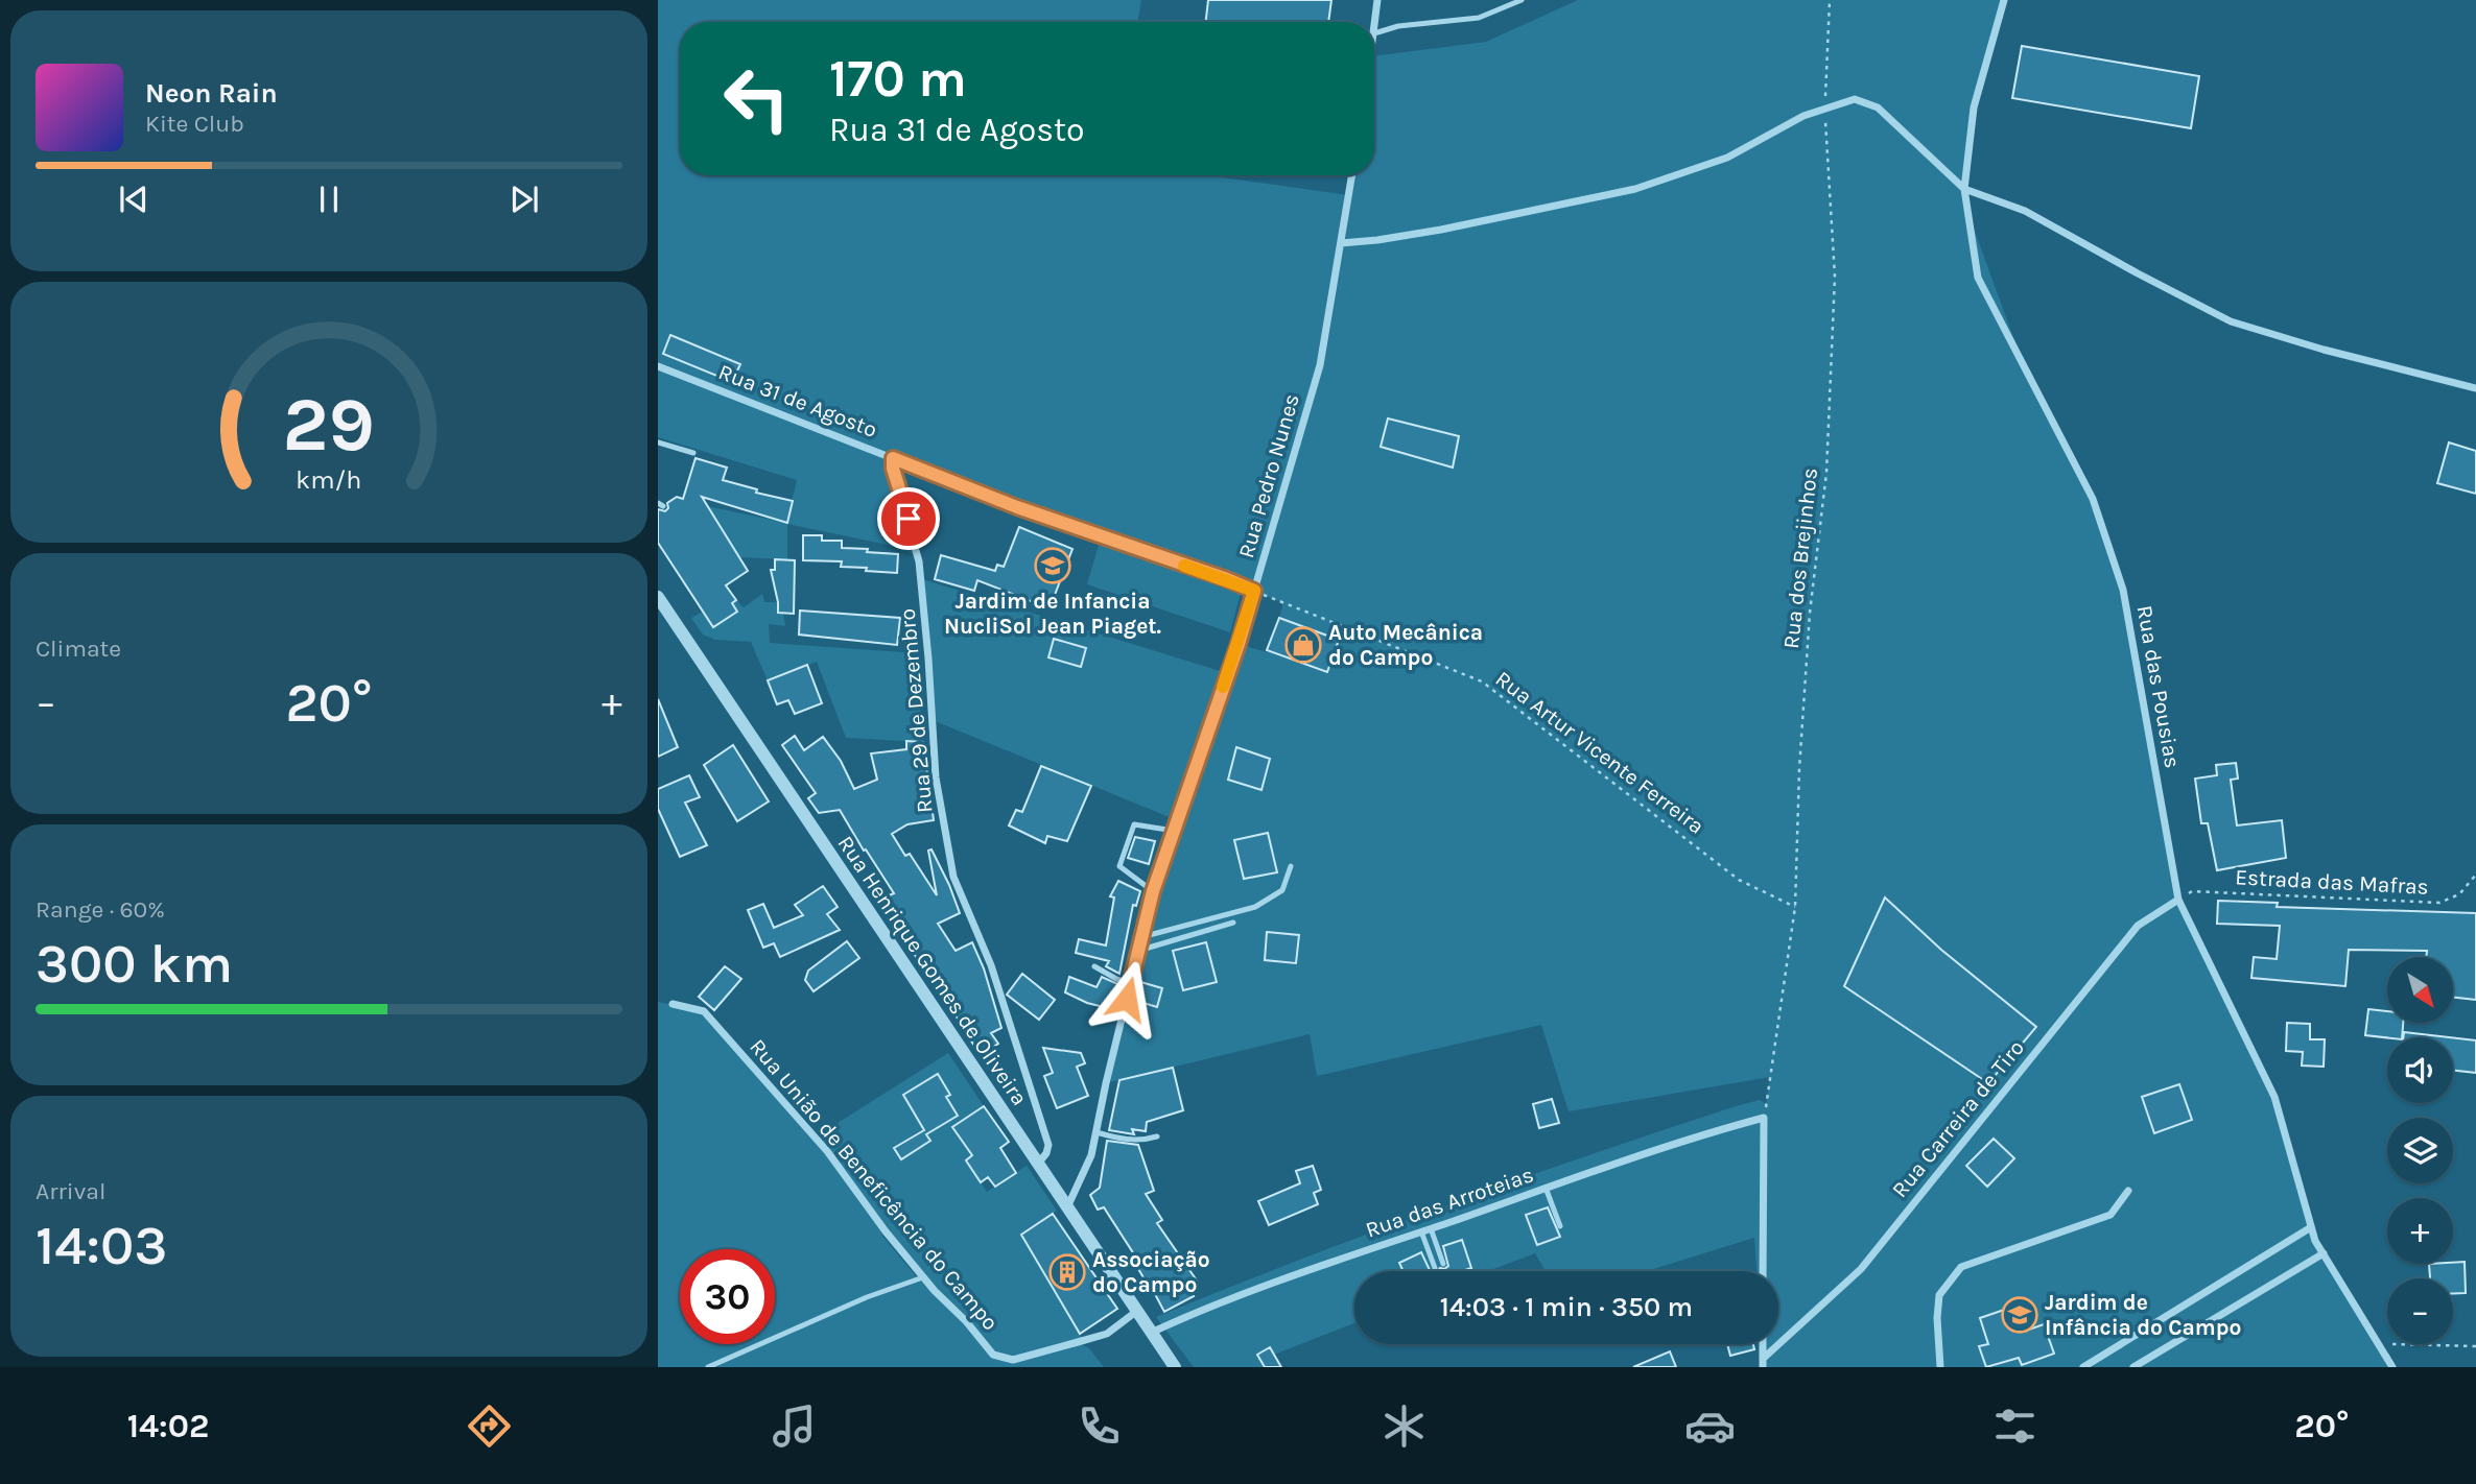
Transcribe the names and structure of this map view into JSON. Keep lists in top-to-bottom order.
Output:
{
  "streets": {
    "street": [
      "Rua 31 de Agosto",
      "Rua Pedro Nunes",
      "Rua das Pousias",
      "Rua 29 de Dezembro",
      "Rua Henrique Gomes de Oliveira",
      "Rua Carreira de Tiro",
      "Rua União de Beneficência do Campo",
      "Rua das Arroteias"
    ],
    "path": ["Rua dos Brejinhos", "Rua Artur Vicente Ferreira", "Estrada das Mafras"]
  },
  "crossings": [
    ["Rua 31 de Agosto", "Rua Pedro Nunes"],
    ["Rua 31 de Agosto", "Rua 29 de Dezembro"],
    ["Rua 31 de Agosto", "Rua Artur Vicente Ferreira"],
    ["Rua Pedro Nunes", "Rua Artur Vicente Ferreira"],
    ["Rua Pedro Nunes", "Rua Henrique Gomes de Oliveira"],
    ["Rua dos Brejinhos", "Rua Artur Vicente Ferreira"],
    ["Rua dos Brejinhos", "Rua das Arroteias"],
    ["Rua das Pousias", "Estrada das Mafras"],
    ["Rua das Pousias", "Rua Carreira de Tiro"],
    ["Rua 29 de Dezembro", "Rua Henrique Gomes de Oliveira"],
    ["Estrada das Mafras", "Rua Carreira de Tiro"],
    ["Rua Henrique Gomes de Oliveira", "Rua União de Beneficência do Campo"],
    ["Rua Henrique Gomes de Oliveira", "Rua das Arroteias"]
  ],
  "places": {
    "school or university": ["Jardim de Infancia NucliSol Jean Piaget.", "Jardim de Infância do Campo"],
    "shop": ["Auto Mecânica do Campo"],
    "building": ["Associação do Campo"]
  },
  "north": "bottom right",
  "page": {
    "turn": ["170 m", "Rua 31 de Agosto"],
    "song": ["Neon Rain", "Kite Club"],
    "tile": [
      "Climate",
      ["Range · 60%", "300 km"],
      ["Arrival", "14:03"]
    ],
    "heat": ["−", "20°", "+"],
    "map_buttons": ["+", "−"],
    "limit": "30",
    "trip": "14:03 · 1 min · 350 m",
    "tabs": ["14:02", "20°"],
    "gauge": ["29", "km/h"]
  }
}
